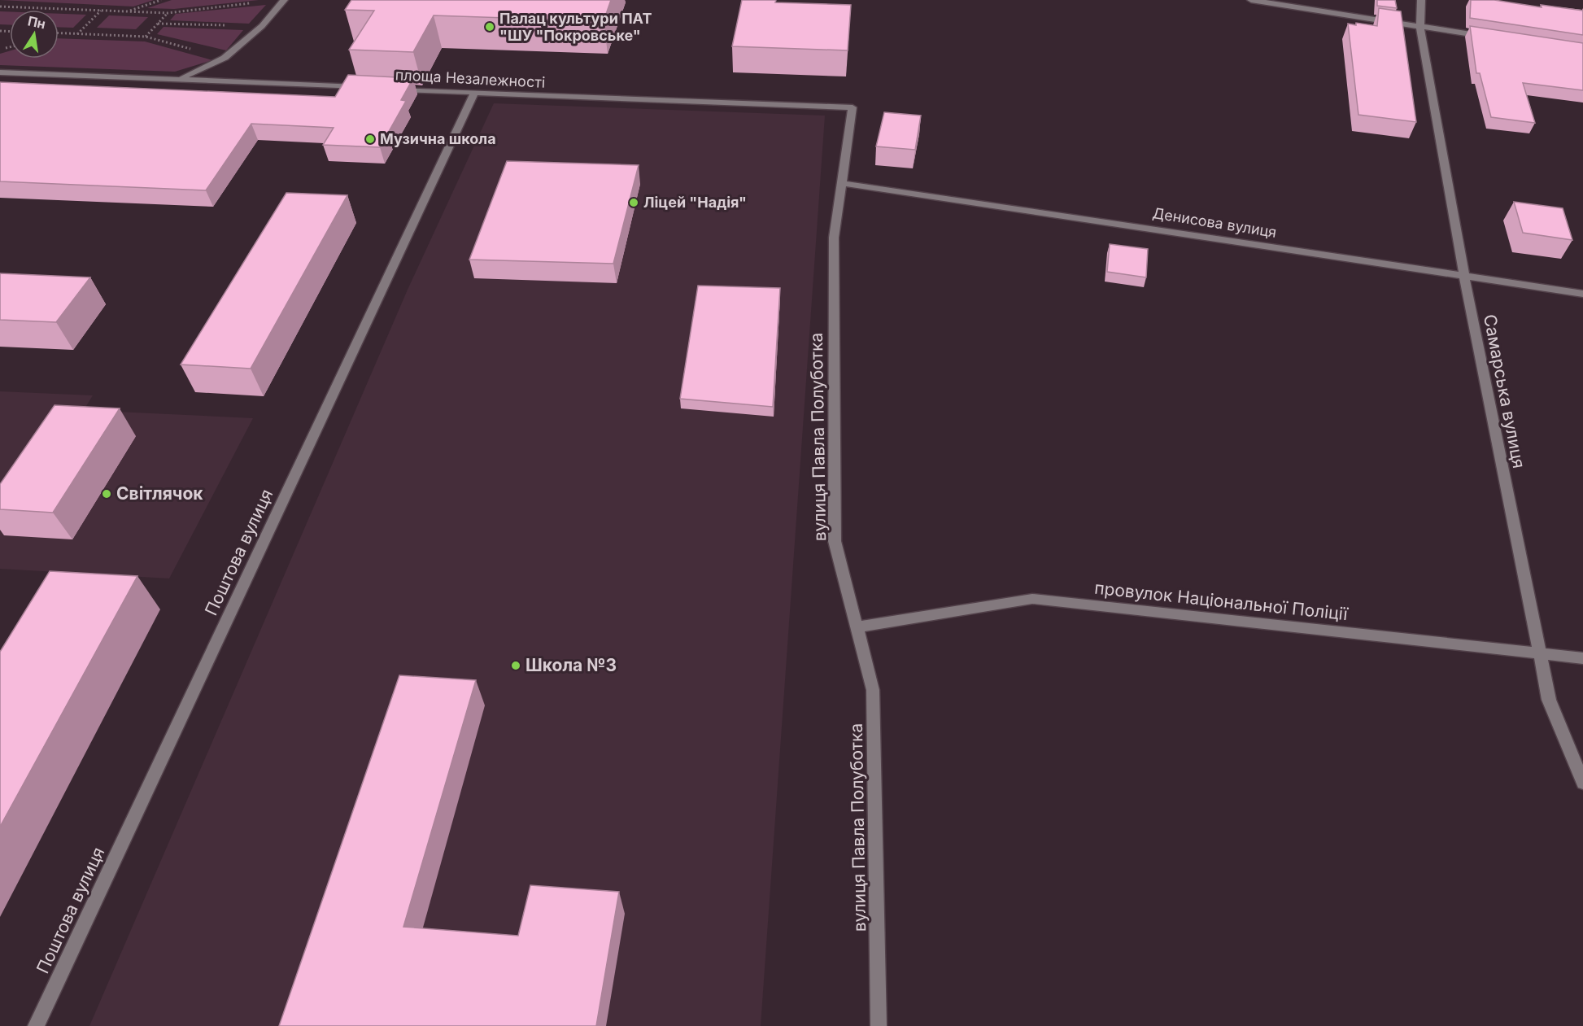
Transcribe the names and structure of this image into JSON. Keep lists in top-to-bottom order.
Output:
{
  "streets": {
    "street": [
      "площа Незалежності",
      "Денисова вулиця",
      "Самарська вулиця",
      "вулиця Павла Полуботка",
      "Поштова вулиця",
      "провулок Національної Поліції"
    ]
  },
  "crossings": [
    ["площа Незалежності", "вулиця Павла Полуботка"],
    ["площа Незалежності", "Поштова вулиця"],
    ["Денисова вулиця", "Самарська вулиця"],
    ["Денисова вулиця", "вулиця Павла Полуботка"],
    ["Самарська вулиця", "провулок Національної Поліції"],
    ["вулиця Павла Полуботка", "провулок Національної Поліції"]
  ],
  "places": [
    "Палац культури ПАТ \"ШУ \"Покровське\"",
    "Музична школа",
    "Ліцей \"Надія\"",
    "Світлячок",
    "Школа №3"
  ],
  "north": "top"
}
